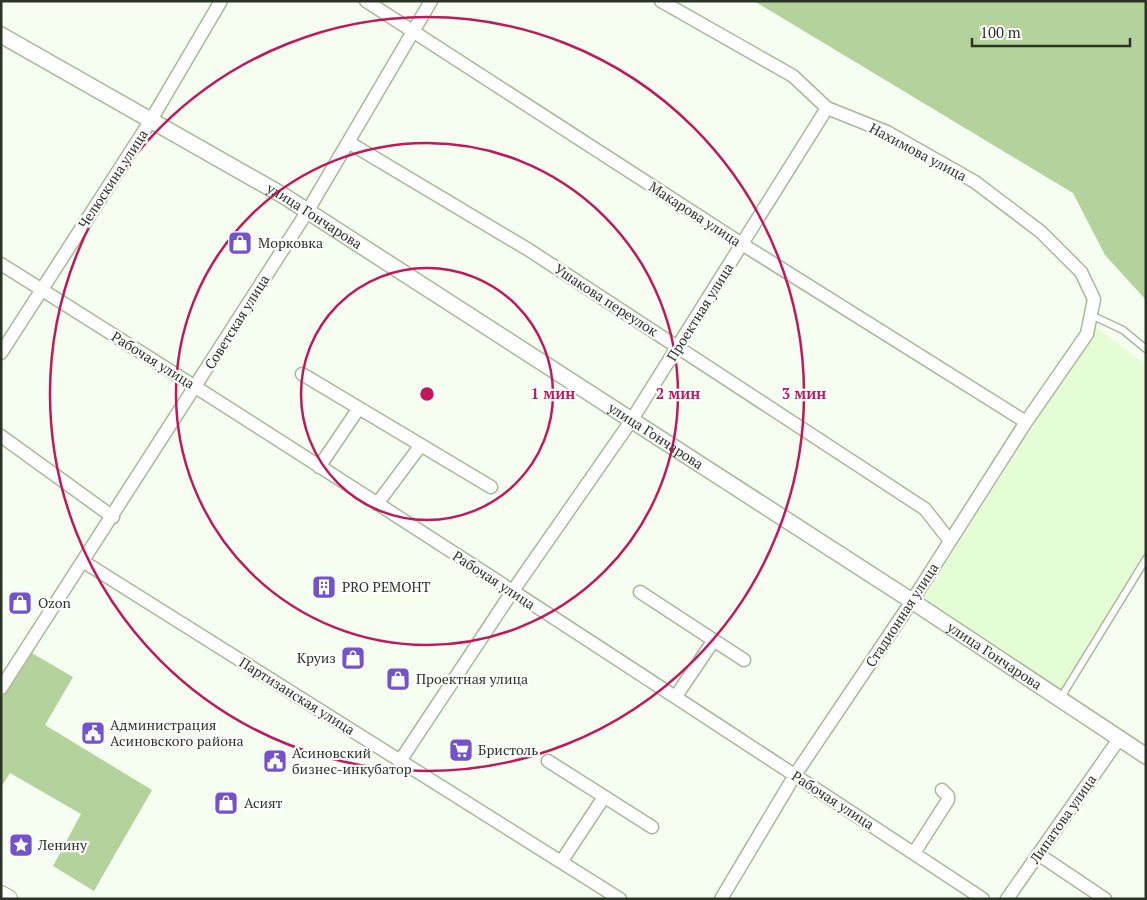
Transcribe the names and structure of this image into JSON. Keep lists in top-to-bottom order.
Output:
{
  "streets": {
    "street": [
      "Нахимова улица",
      "Челюскина улица",
      "Макарова улица",
      "улица Гончарова",
      "Ушакова переулок",
      "Проектная улица",
      "Советская улица",
      "Рабочая улица",
      "Стадионная улица",
      "Партизанская улица",
      "Липатова улица"
    ]
  },
  "crossings": [
    ["Нахимова улица", "Проектная улица"],
    ["Нахимова улица", "Стадионная улица"],
    ["Челюскина улица", "улица Гончарова"],
    ["Челюскина улица", "Рабочая улица"],
    ["Макарова улица", "Проектная улица"],
    ["Макарова улица", "Советская улица"],
    ["Макарова улица", "Стадионная улица"],
    ["улица Гончарова", "Проектная улица"],
    ["улица Гончарова", "Советская улица"],
    ["улица Гончарова", "Стадионная улица"],
    ["улица Гончарова", "Липатова улица"],
    ["Ушакова переулок", "Проектная улица"],
    ["Ушакова переулок", "Советская улица"],
    ["Ушакова переулок", "Стадионная улица"],
    ["Проектная улица", "Рабочая улица"],
    ["Проектная улица", "Партизанская улица"],
    ["Советская улица", "Рабочая улица"],
    ["Советская улица", "Партизанская улица"],
    ["Рабочая улица", "Стадионная улица"]
  ],
  "places": {
    "shop": [
      "Морковка",
      "Ozon",
      "Круиз",
      "Проектная улица",
      "Асият"
    ],
    "building": ["PRO РЕМОНТ"],
    "public building": ["Администрация Асиновского района", "Асиновский бизнес-инкубатор"],
    "supermarket": ["Бристоль"],
    "place": ["Ленину"]
  },
  "scale_bar": "100 m",
  "rings": ["1 мин", "2 мин", "3 мин"]
}
